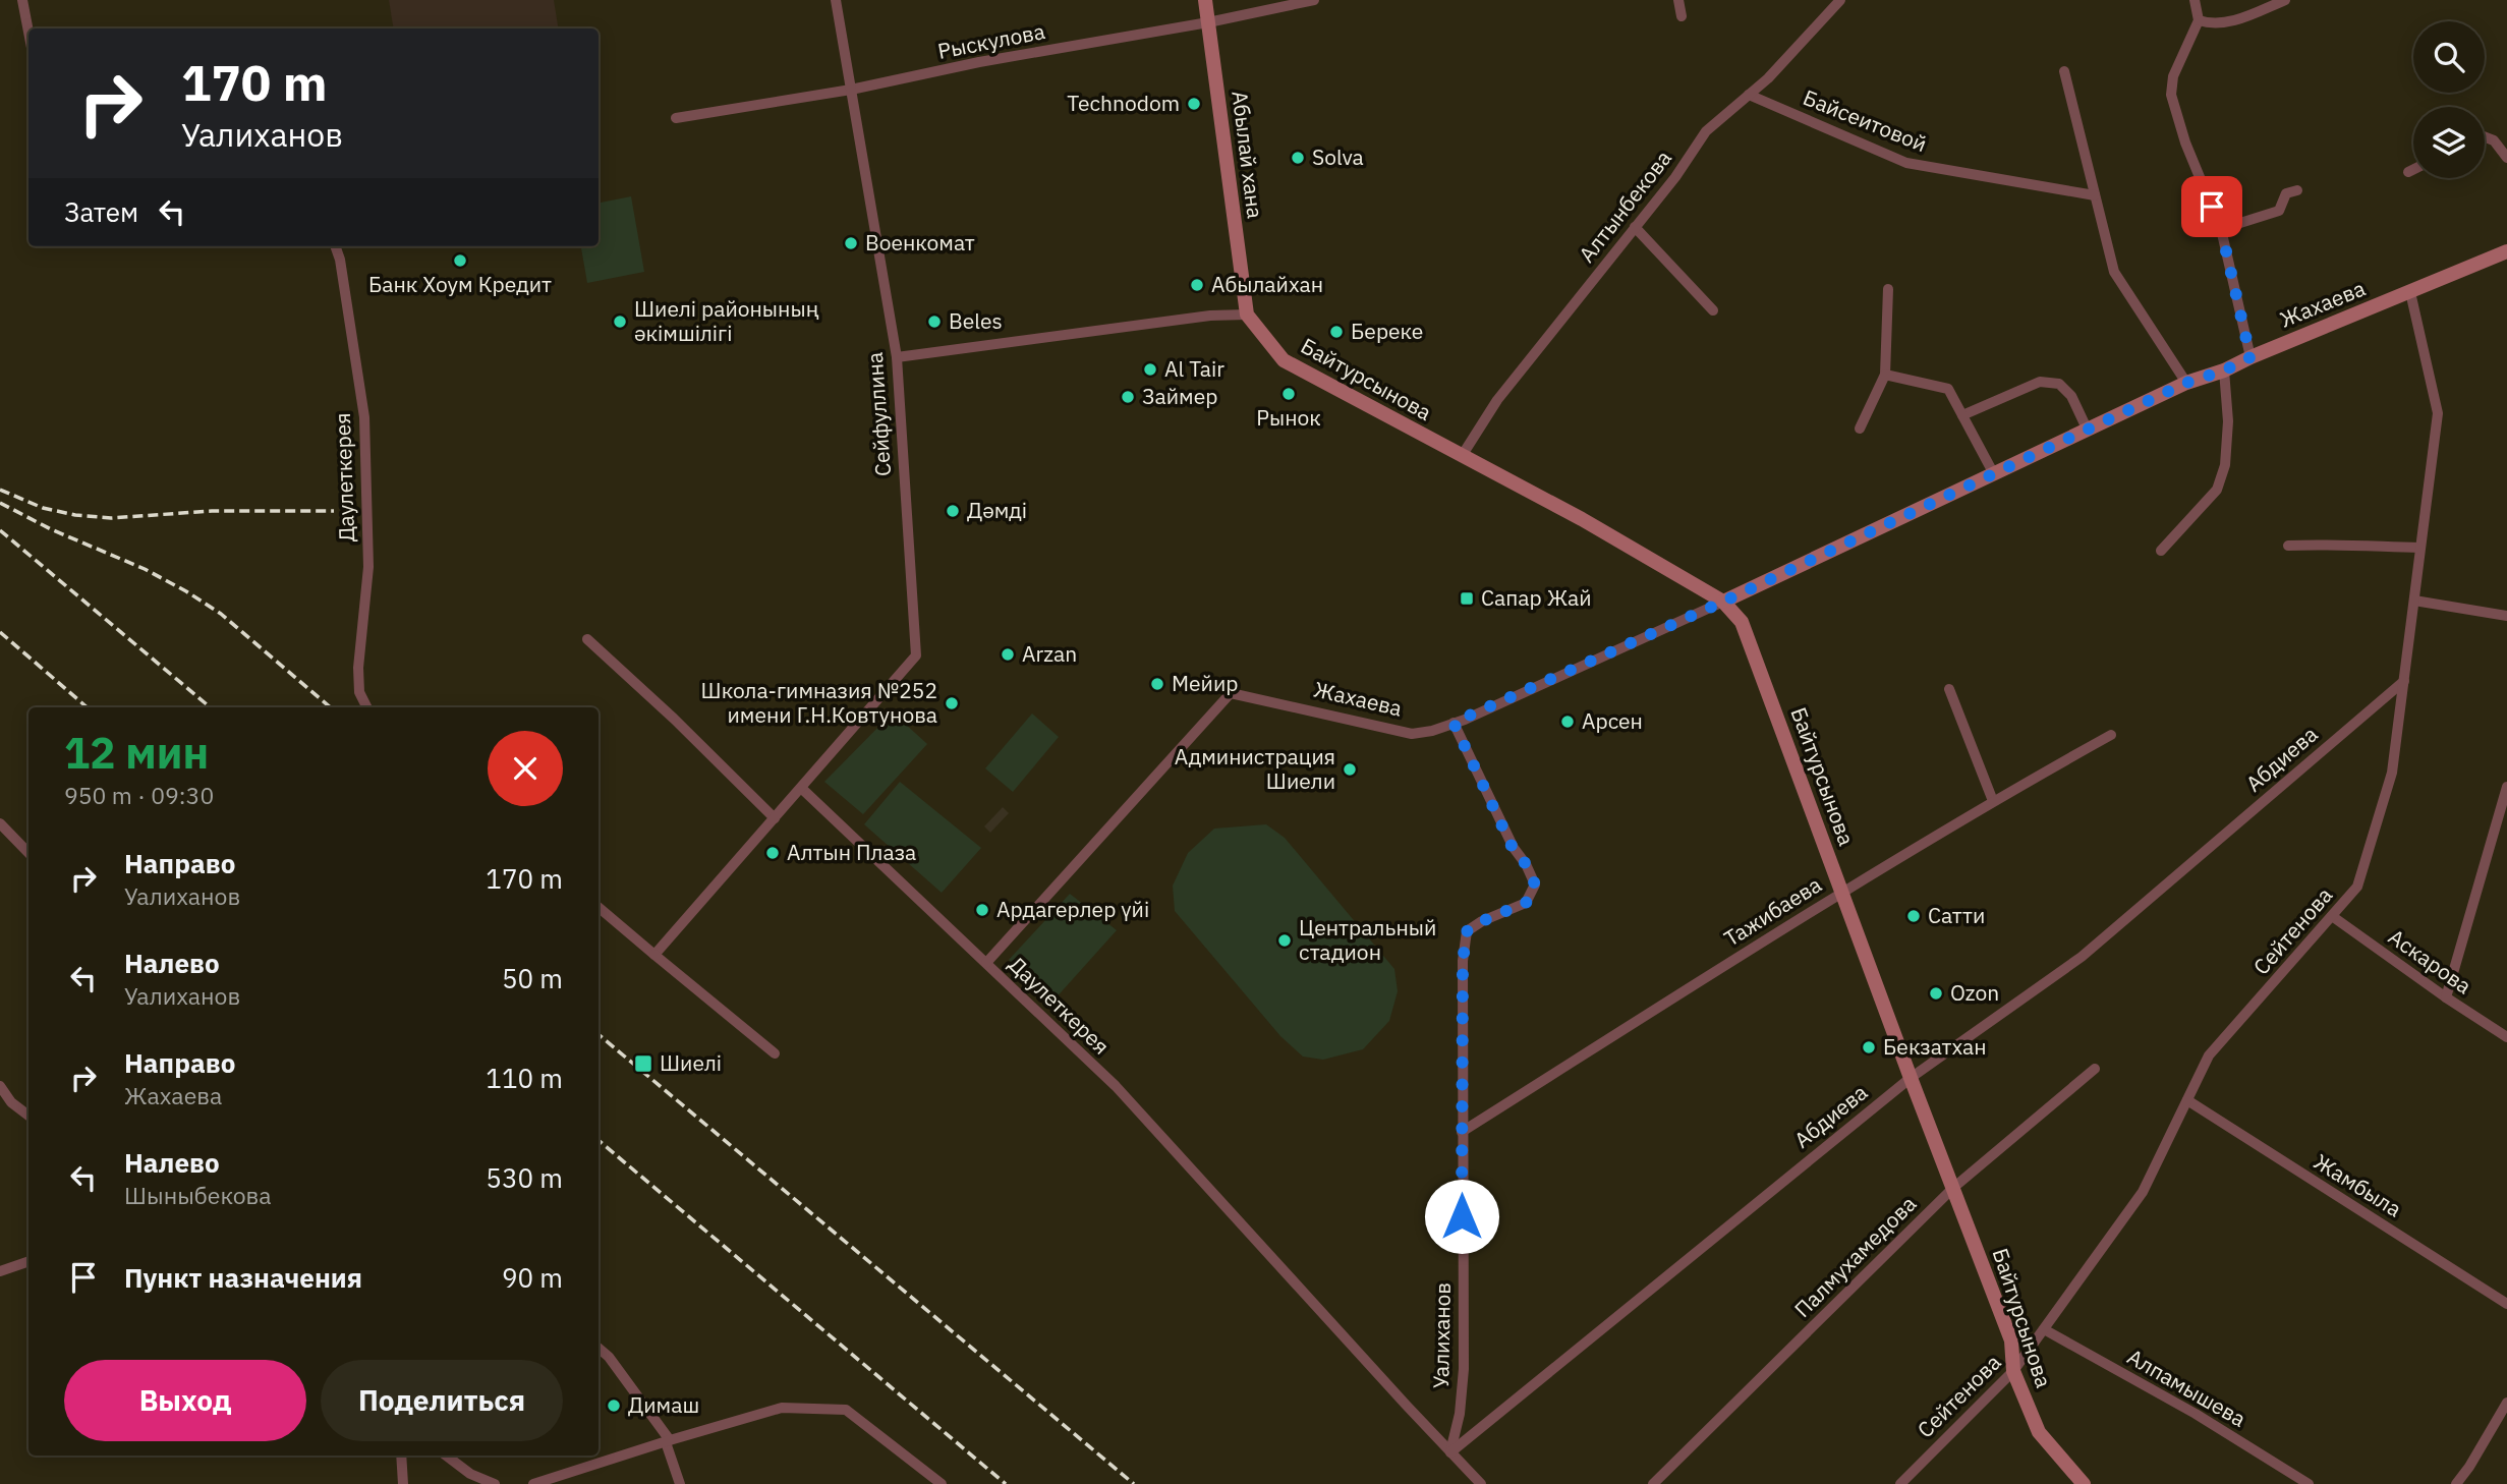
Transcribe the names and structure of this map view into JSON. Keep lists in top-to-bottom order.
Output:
{
  "streets": {
    "main road": ["Абылай хана", "Жахаева", "Байтурсынова"],
    "street": [
      "Рыскулова",
      "Байсеитовой",
      "Алтынбекова",
      "Сейфуллина",
      "Даулеткерея",
      "Абдиева",
      "Тажибаева",
      "Сейтенова",
      "Аскарова",
      "Жамбыла",
      "Палмухамедова",
      "Уалиханов",
      "Алпамышева"
    ]
  },
  "crossings": [
    ["Рыскулова", "Абылай хана"],
    ["Рыскулова", "Сейфуллина"],
    ["Байсеитовой", "Алтынбекова"],
    ["Абылай хана", "Байтурсынова"],
    ["Алтынбекова", "Байтурсынова"],
    ["Жахаева", "Байтурсынова"],
    ["Жахаева", "Даулеткерея"],
    ["Жахаева", "Сейтенова"],
    ["Жахаева", "Уалиханов"],
    ["Байтурсынова", "Абдиева"],
    ["Байтурсынова", "Тажибаева"],
    ["Байтурсынова", "Сейтенова"],
    ["Байтурсынова", "Палмухамедова"],
    ["Сейфуллина", "Даулеткерея"],
    ["Даулеткерея", "Абдиева"],
    ["Даулеткерея", "Уалиханов"],
    ["Абдиева", "Сейтенова"],
    ["Абдиева", "Уалиханов"],
    ["Тажибаева", "Уалиханов"],
    ["Сейтенова", "Аскарова"],
    ["Сейтенова", "Жамбыла"],
    ["Сейтенова", "Алпамышева"]
  ],
  "places": {
    "other": [
      "Technodom",
      "Solva",
      "Военкомат",
      "Банк Хоум Кредит",
      "Абылайхан",
      "Шиелі районының әкімшілігі",
      "Beles",
      "Береке",
      "Al Tair",
      "Рынок",
      "Займер",
      "Дәмді",
      "Arzan",
      "Мейир",
      "Школа-гимназия №252 имени Г.Н.Ковтунова",
      "Арсен",
      "Администрация Шиели",
      "Алтын Плаза",
      "Ардагерлер үйі",
      "Сатти",
      "Центральный стадион",
      "Ozon",
      "Бекзатхан",
      "Димаш"
    ],
    "transit": ["Сапар Жай", "Шиелі"]
  },
  "page": {
    "turn": ["170 m", "Уалиханов"],
    "then": "Затем",
    "heading": ["12 мин", "950 m · 09:30"],
    "list": [
      {
        "name": "Направо",
        "note": "Уалиханов",
        "value": "170 m"
      },
      {
        "name": "Налево",
        "note": "Уалиханов",
        "value": "50 m"
      },
      {
        "name": "Направо",
        "note": "Жахаева",
        "value": "110 m"
      },
      {
        "name": "Налево",
        "note": "Шыныбекова",
        "value": "530 m"
      },
      {
        "name": "Пункт назначения",
        "value": "90 m"
      }
    ],
    "buttons": ["Выход", "Поделиться"]
  }
}
